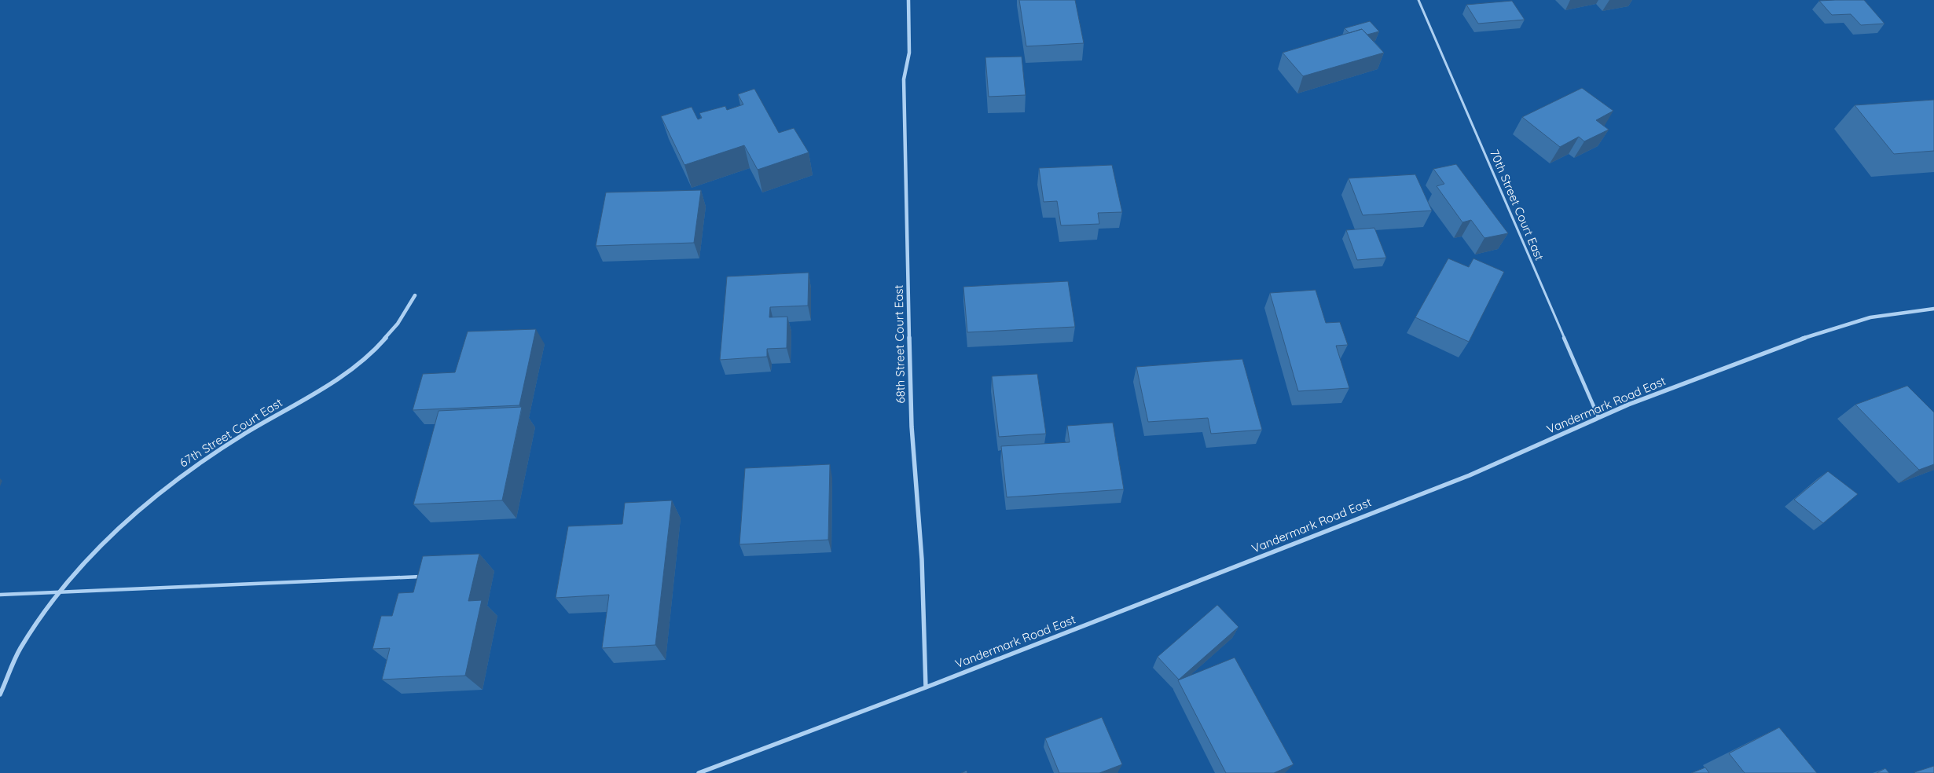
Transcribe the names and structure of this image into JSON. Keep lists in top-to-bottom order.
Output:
{
  "streets": {
    "street": ["68th Street Court East", "Vandermark Road East", "67th Street Court East"],
    "lane": ["70th Street Court East"]
  },
  "crossings": [
    ["70th Street Court East", "Vandermark Road East"],
    ["68th Street Court East", "Vandermark Road East"]
  ]
}
